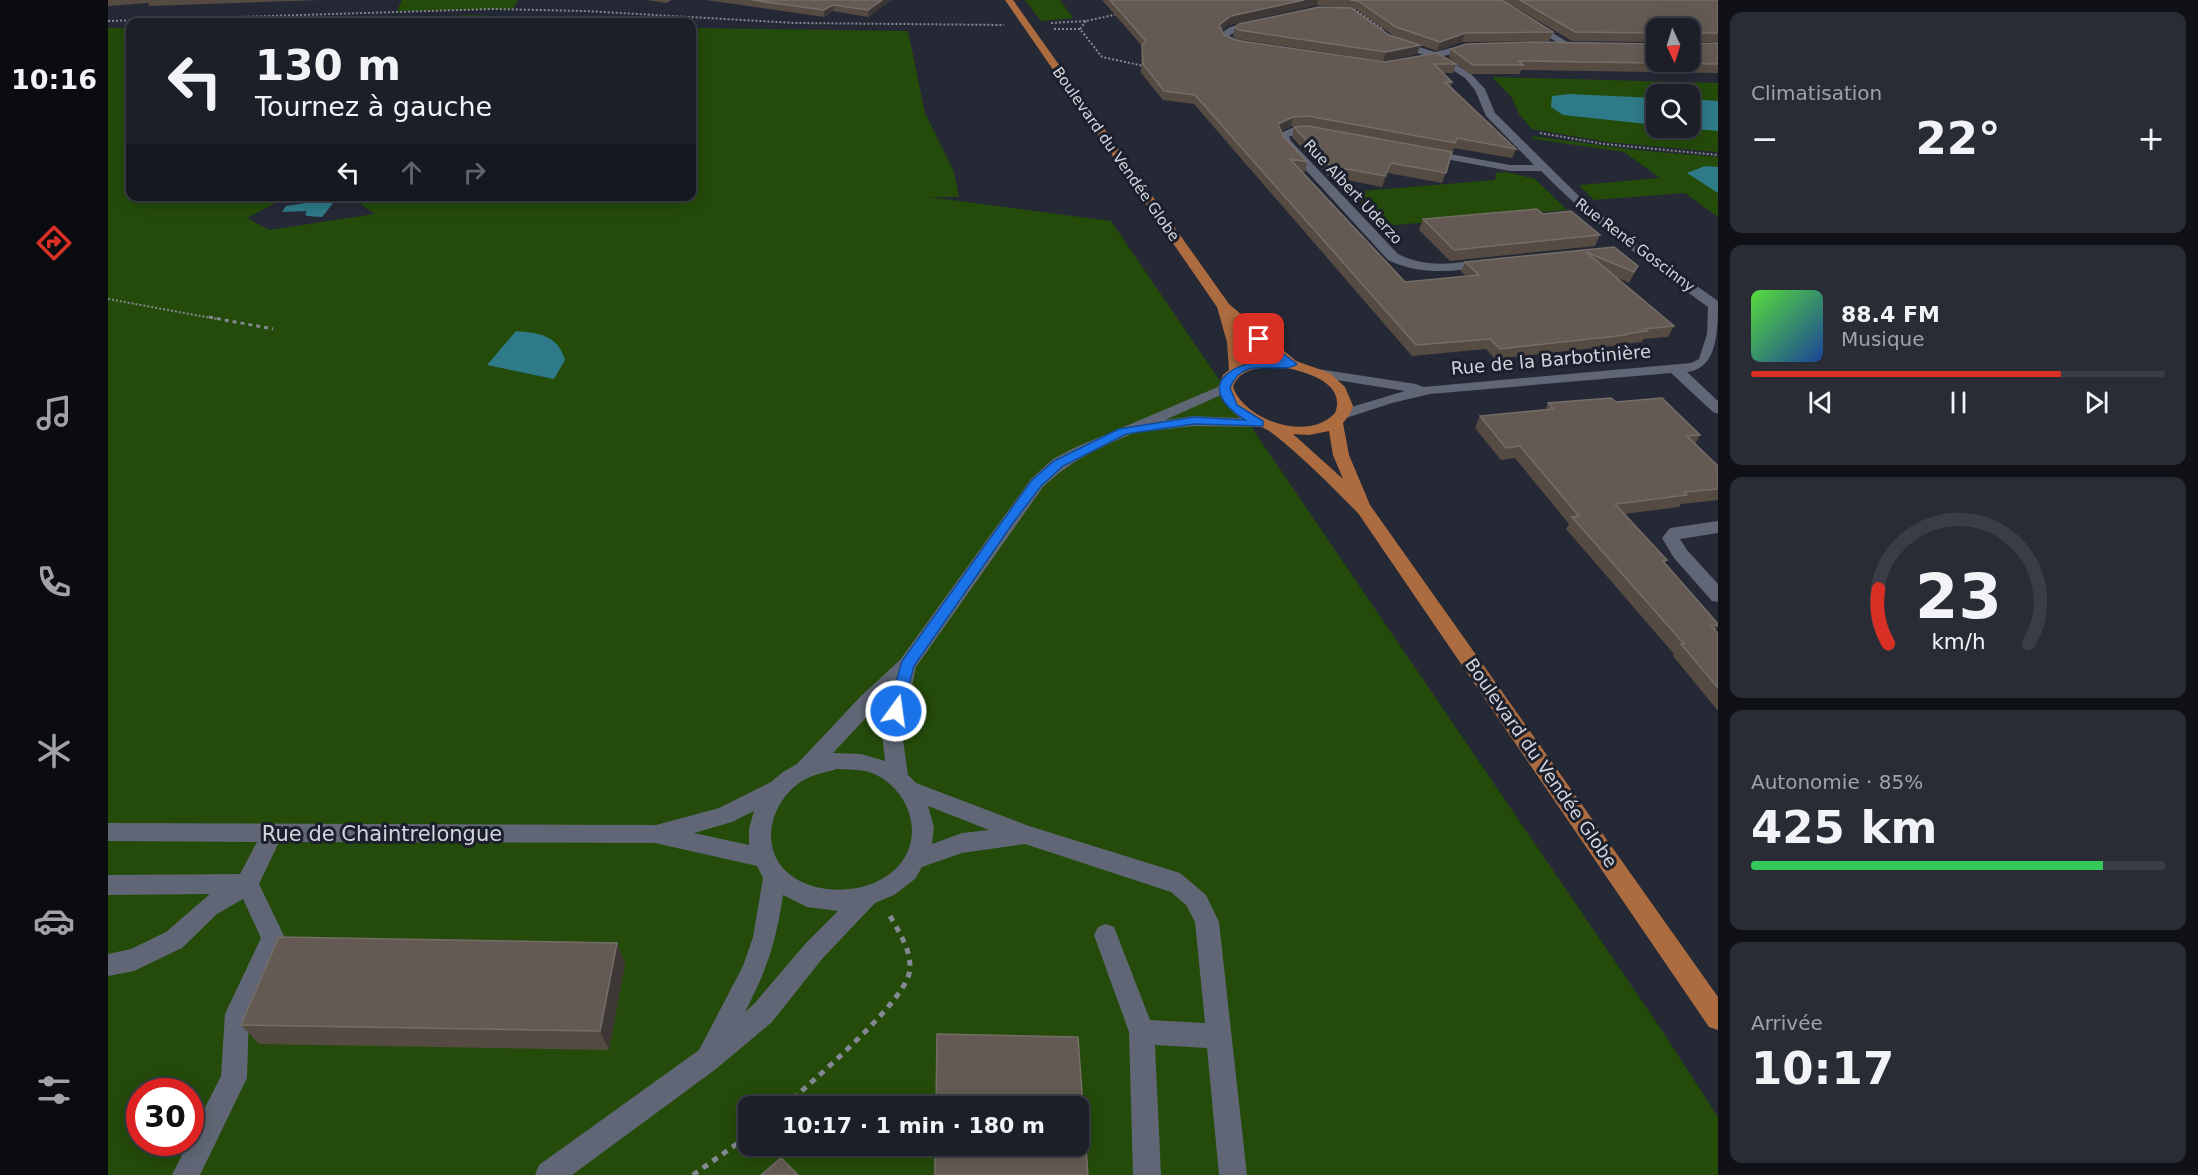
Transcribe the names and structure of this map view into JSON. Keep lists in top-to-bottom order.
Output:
{
  "streets": {
    "main road": ["Boulevard du Vendée Globe"],
    "street": [
      "Rue Albert Uderzo",
      "Rue René Goscinny",
      "Rue de la Barbotinière",
      "Rue de Chaintrelongue"
    ]
  },
  "crossings": [
    ["Boulevard du Vendée Globe", "Rue de la Barbotinière"],
    ["Rue René Goscinny", "Rue de la Barbotinière"]
  ],
  "north": "bottom",
  "page": {
    "tabs": "10:16",
    "tile": [
      "Climatisation",
      ["Autonomie · 85%", "425 km"],
      ["Arrivée", "10:17"]
    ],
    "turn": ["130 m", "Tournez à gauche"],
    "heat": ["−", "22°", "+"],
    "song": ["88.4 FM", "Musique"],
    "limit": "30",
    "trip": "10:17 · 1 min · 180 m",
    "gauge": ["23", "km/h"]
  }
}
